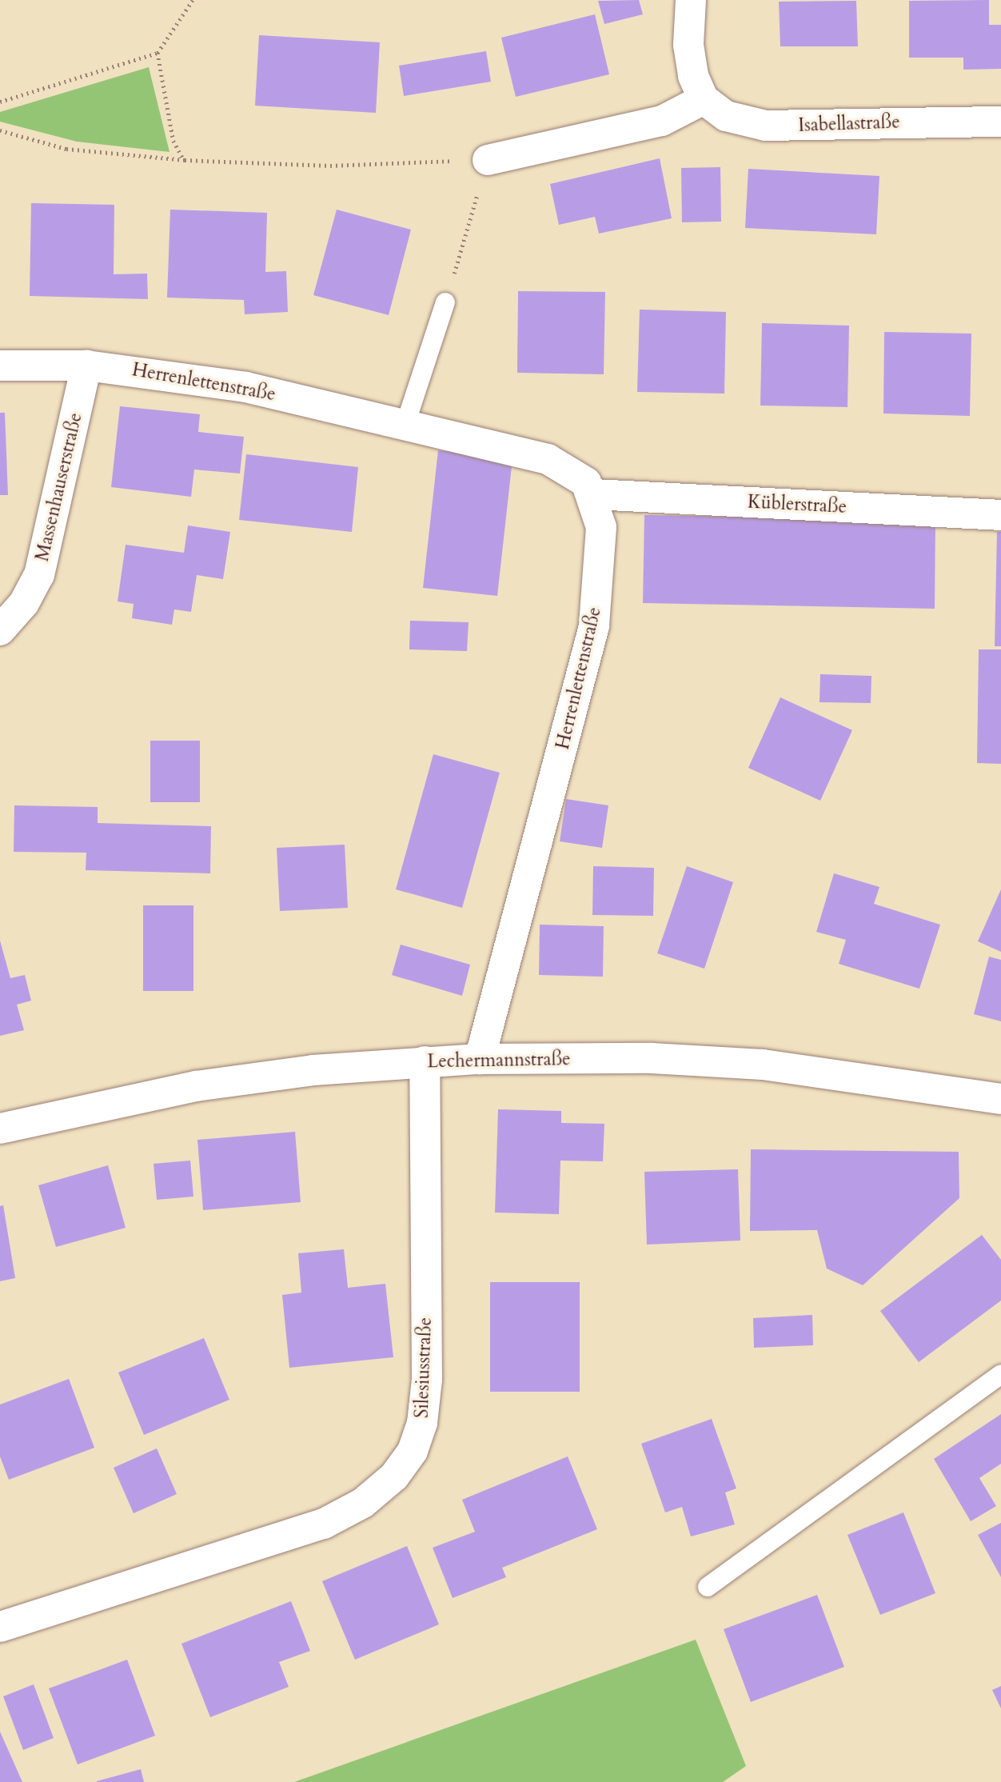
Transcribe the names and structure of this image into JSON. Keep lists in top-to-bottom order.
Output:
{
  "streets": {
    "street": [
      "Isabellastraße",
      "Herrenlettenstraße",
      "Massenhauserstraße",
      "Küblerstraße",
      "Lechermannstraße",
      "Silesiusstraße"
    ]
  },
  "crossings": [
    ["Herrenlettenstraße", "Massenhauserstraße"],
    ["Herrenlettenstraße", "Küblerstraße"],
    ["Herrenlettenstraße", "Lechermannstraße"],
    ["Lechermannstraße", "Silesiusstraße"]
  ]
}
